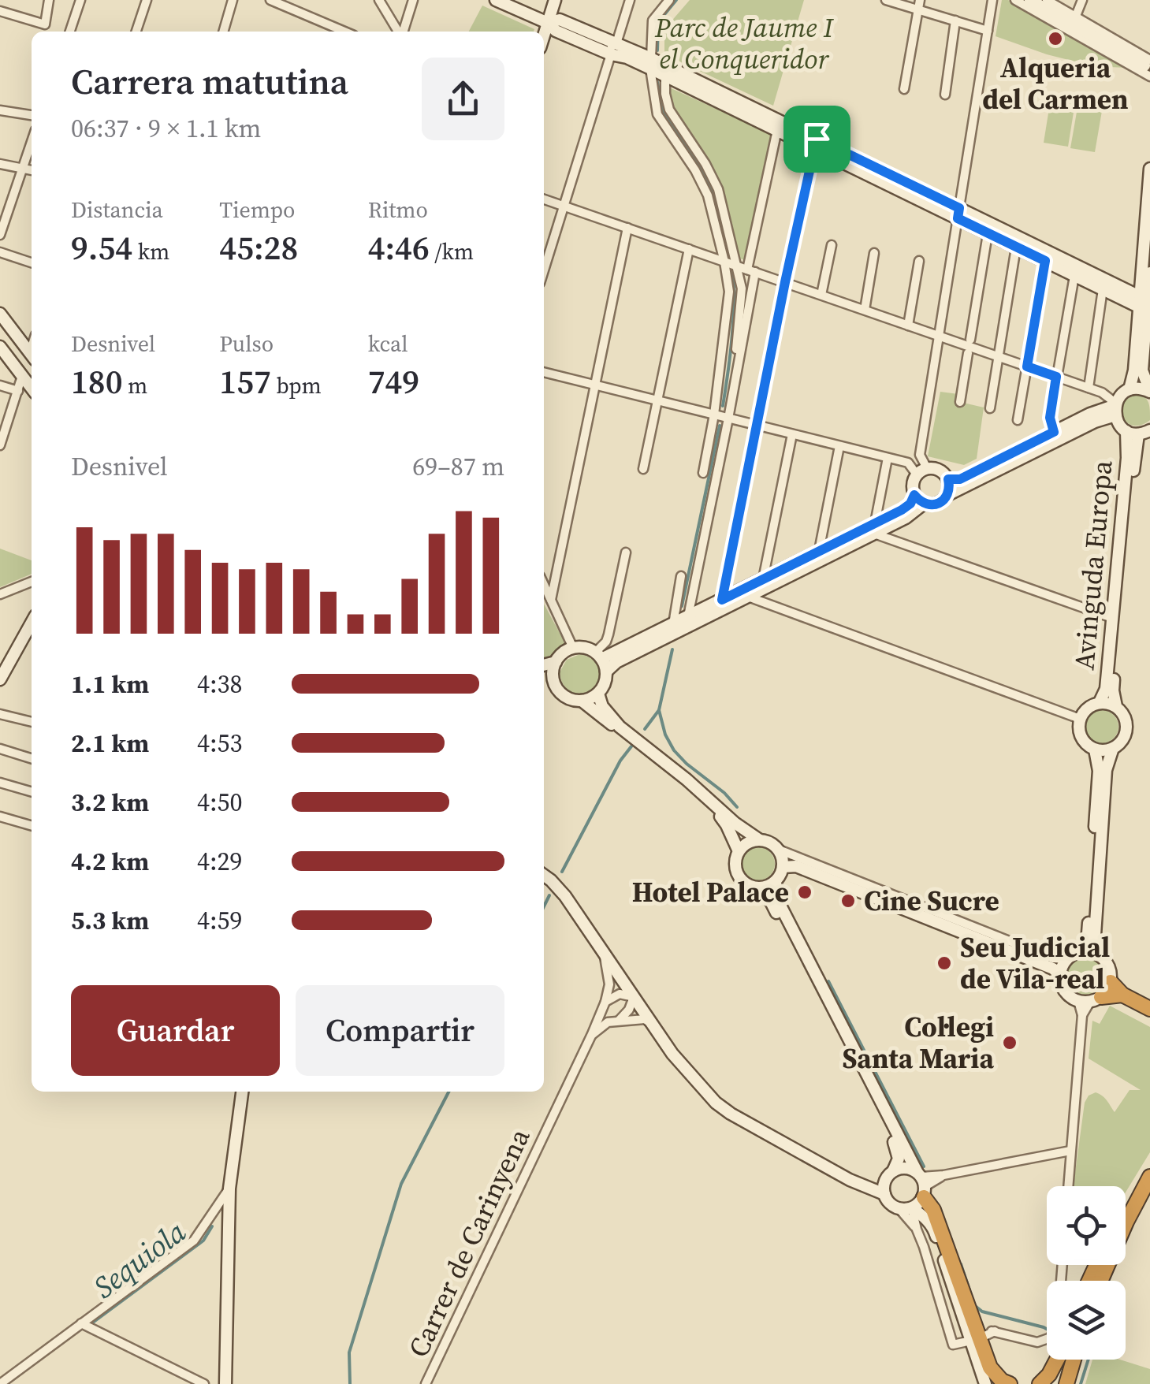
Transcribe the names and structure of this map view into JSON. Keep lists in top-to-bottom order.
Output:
{
  "streets": {
    "main road": ["Avinguda Europa"],
    "street": ["Carrer de Carinyena"]
  },
  "water": ["Sequiola"],
  "parks": ["Parc de Jaume I el Conqueridor"],
  "places": [
    "Alqueria del Carmen",
    "Hotel Palace",
    "Cine Sucre",
    "Seu Judicial de Vila-real",
    "Col·legi Santa Maria"
  ],
  "page": {
    "heading": ["Carrera matutina", "06:37 · 9 × 1.1 km"],
    "stats": [
      ["Distancia", "9.54 km"],
      ["Tiempo", "45:28"],
      ["Ritmo", "4:46 /km"],
      ["Desnivel", "180 m"],
      ["Pulso", "157 bpm"],
      ["kcal", "749"]
    ],
    "chart": ["Desnivel", "69–87 m"],
    "list": [
      {
        "name": "1.1 km",
        "note": "4:38"
      },
      {
        "name": "2.1 km",
        "note": "4:53"
      },
      {
        "name": "3.2 km",
        "note": "4:50"
      },
      {
        "name": "4.2 km",
        "note": "4:29"
      },
      {
        "name": "5.3 km",
        "note": "4:59"
      }
    ],
    "buttons": ["Guardar", "Compartir"]
  }
}
